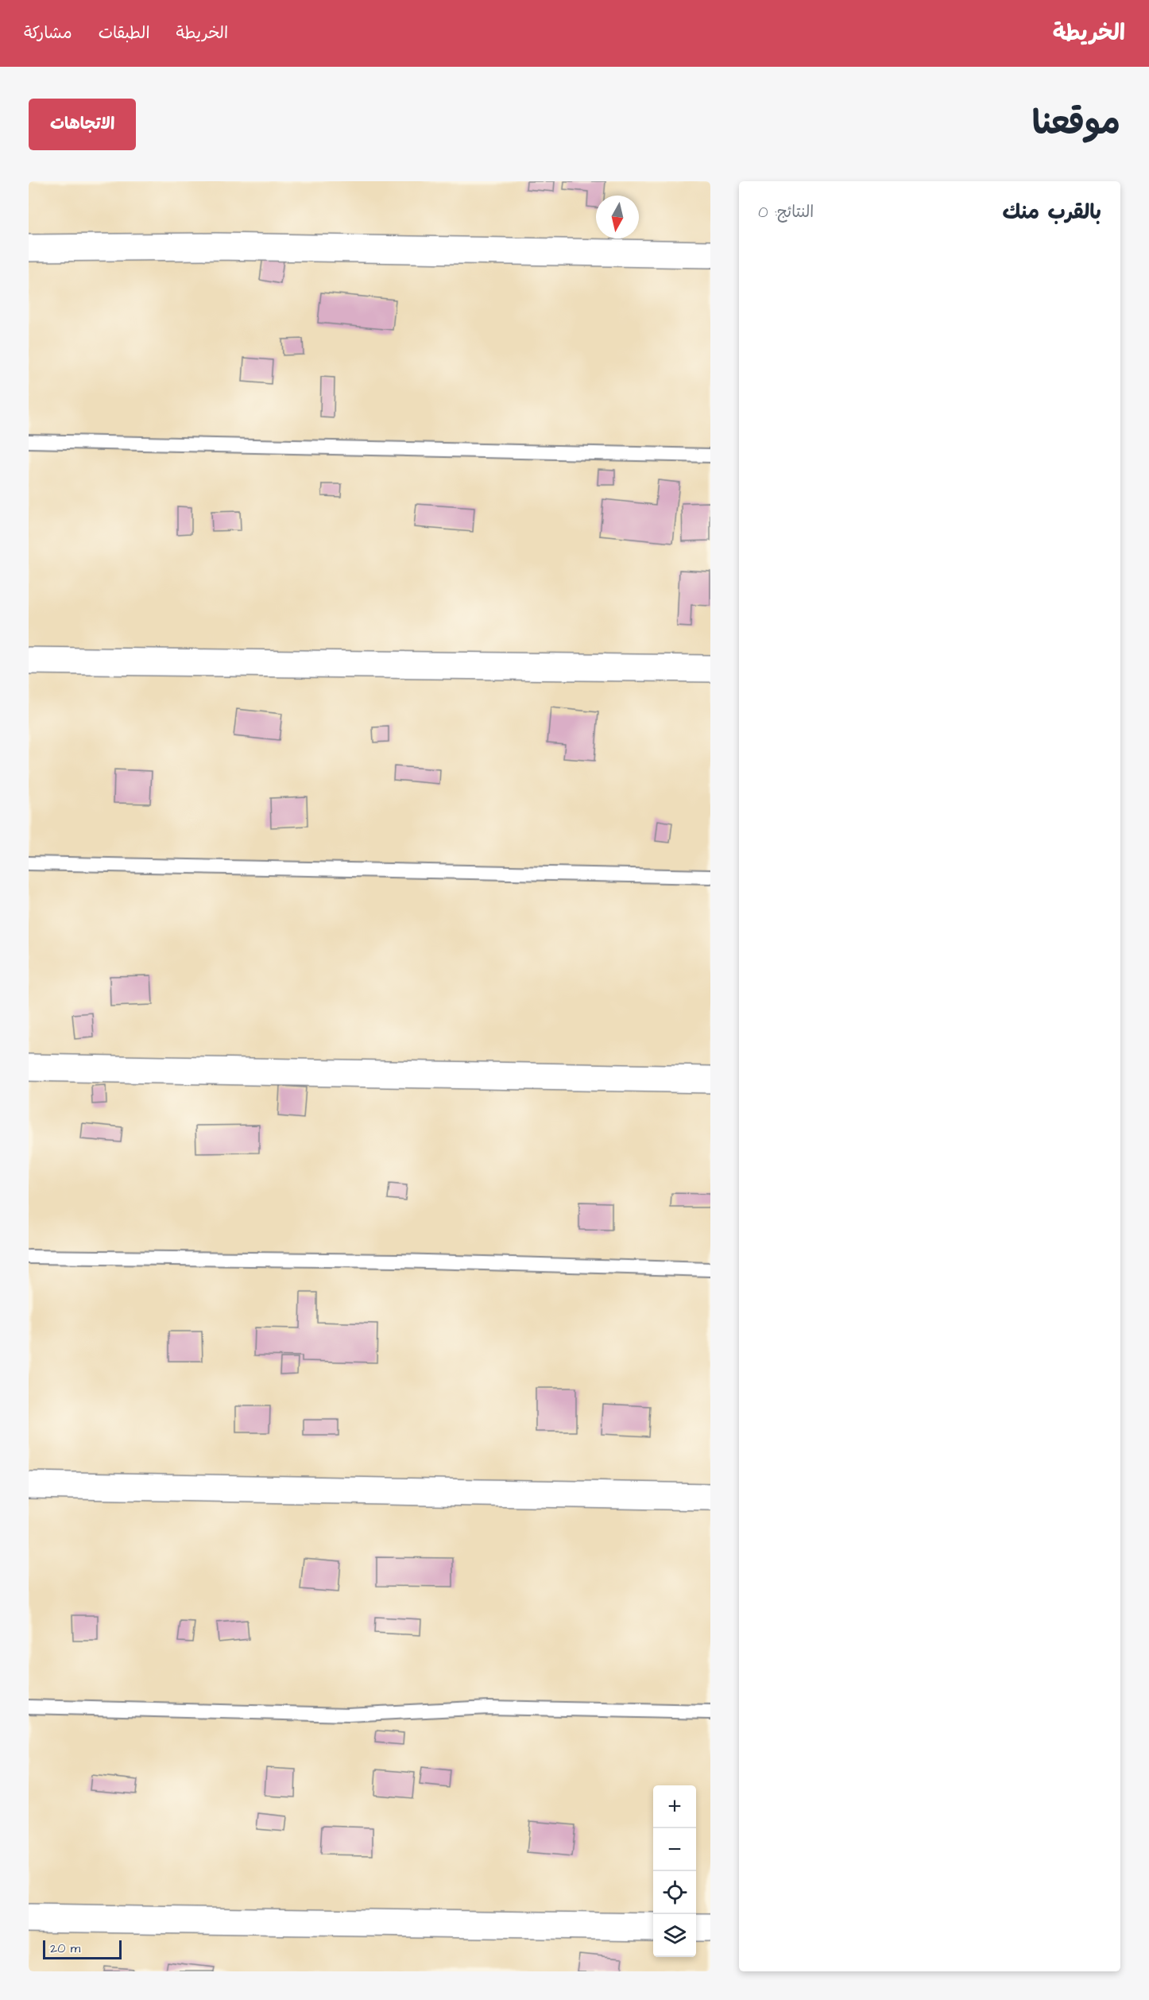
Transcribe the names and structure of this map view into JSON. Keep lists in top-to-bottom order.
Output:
{
  "scale_bar": "20 m",
  "north": "bottom",
  "page": {
    "header": "الخريطة",
    "nav": ["الخريطة", "الطبقات", "مشاركة"],
    "title": "موقعنا",
    "buttons": "الاتجاهات",
    "heading": ["بالقرب منك", "النتائج: 0"],
    "map_buttons": ["+", "−"],
    "scale": "20 m"
  }
}
